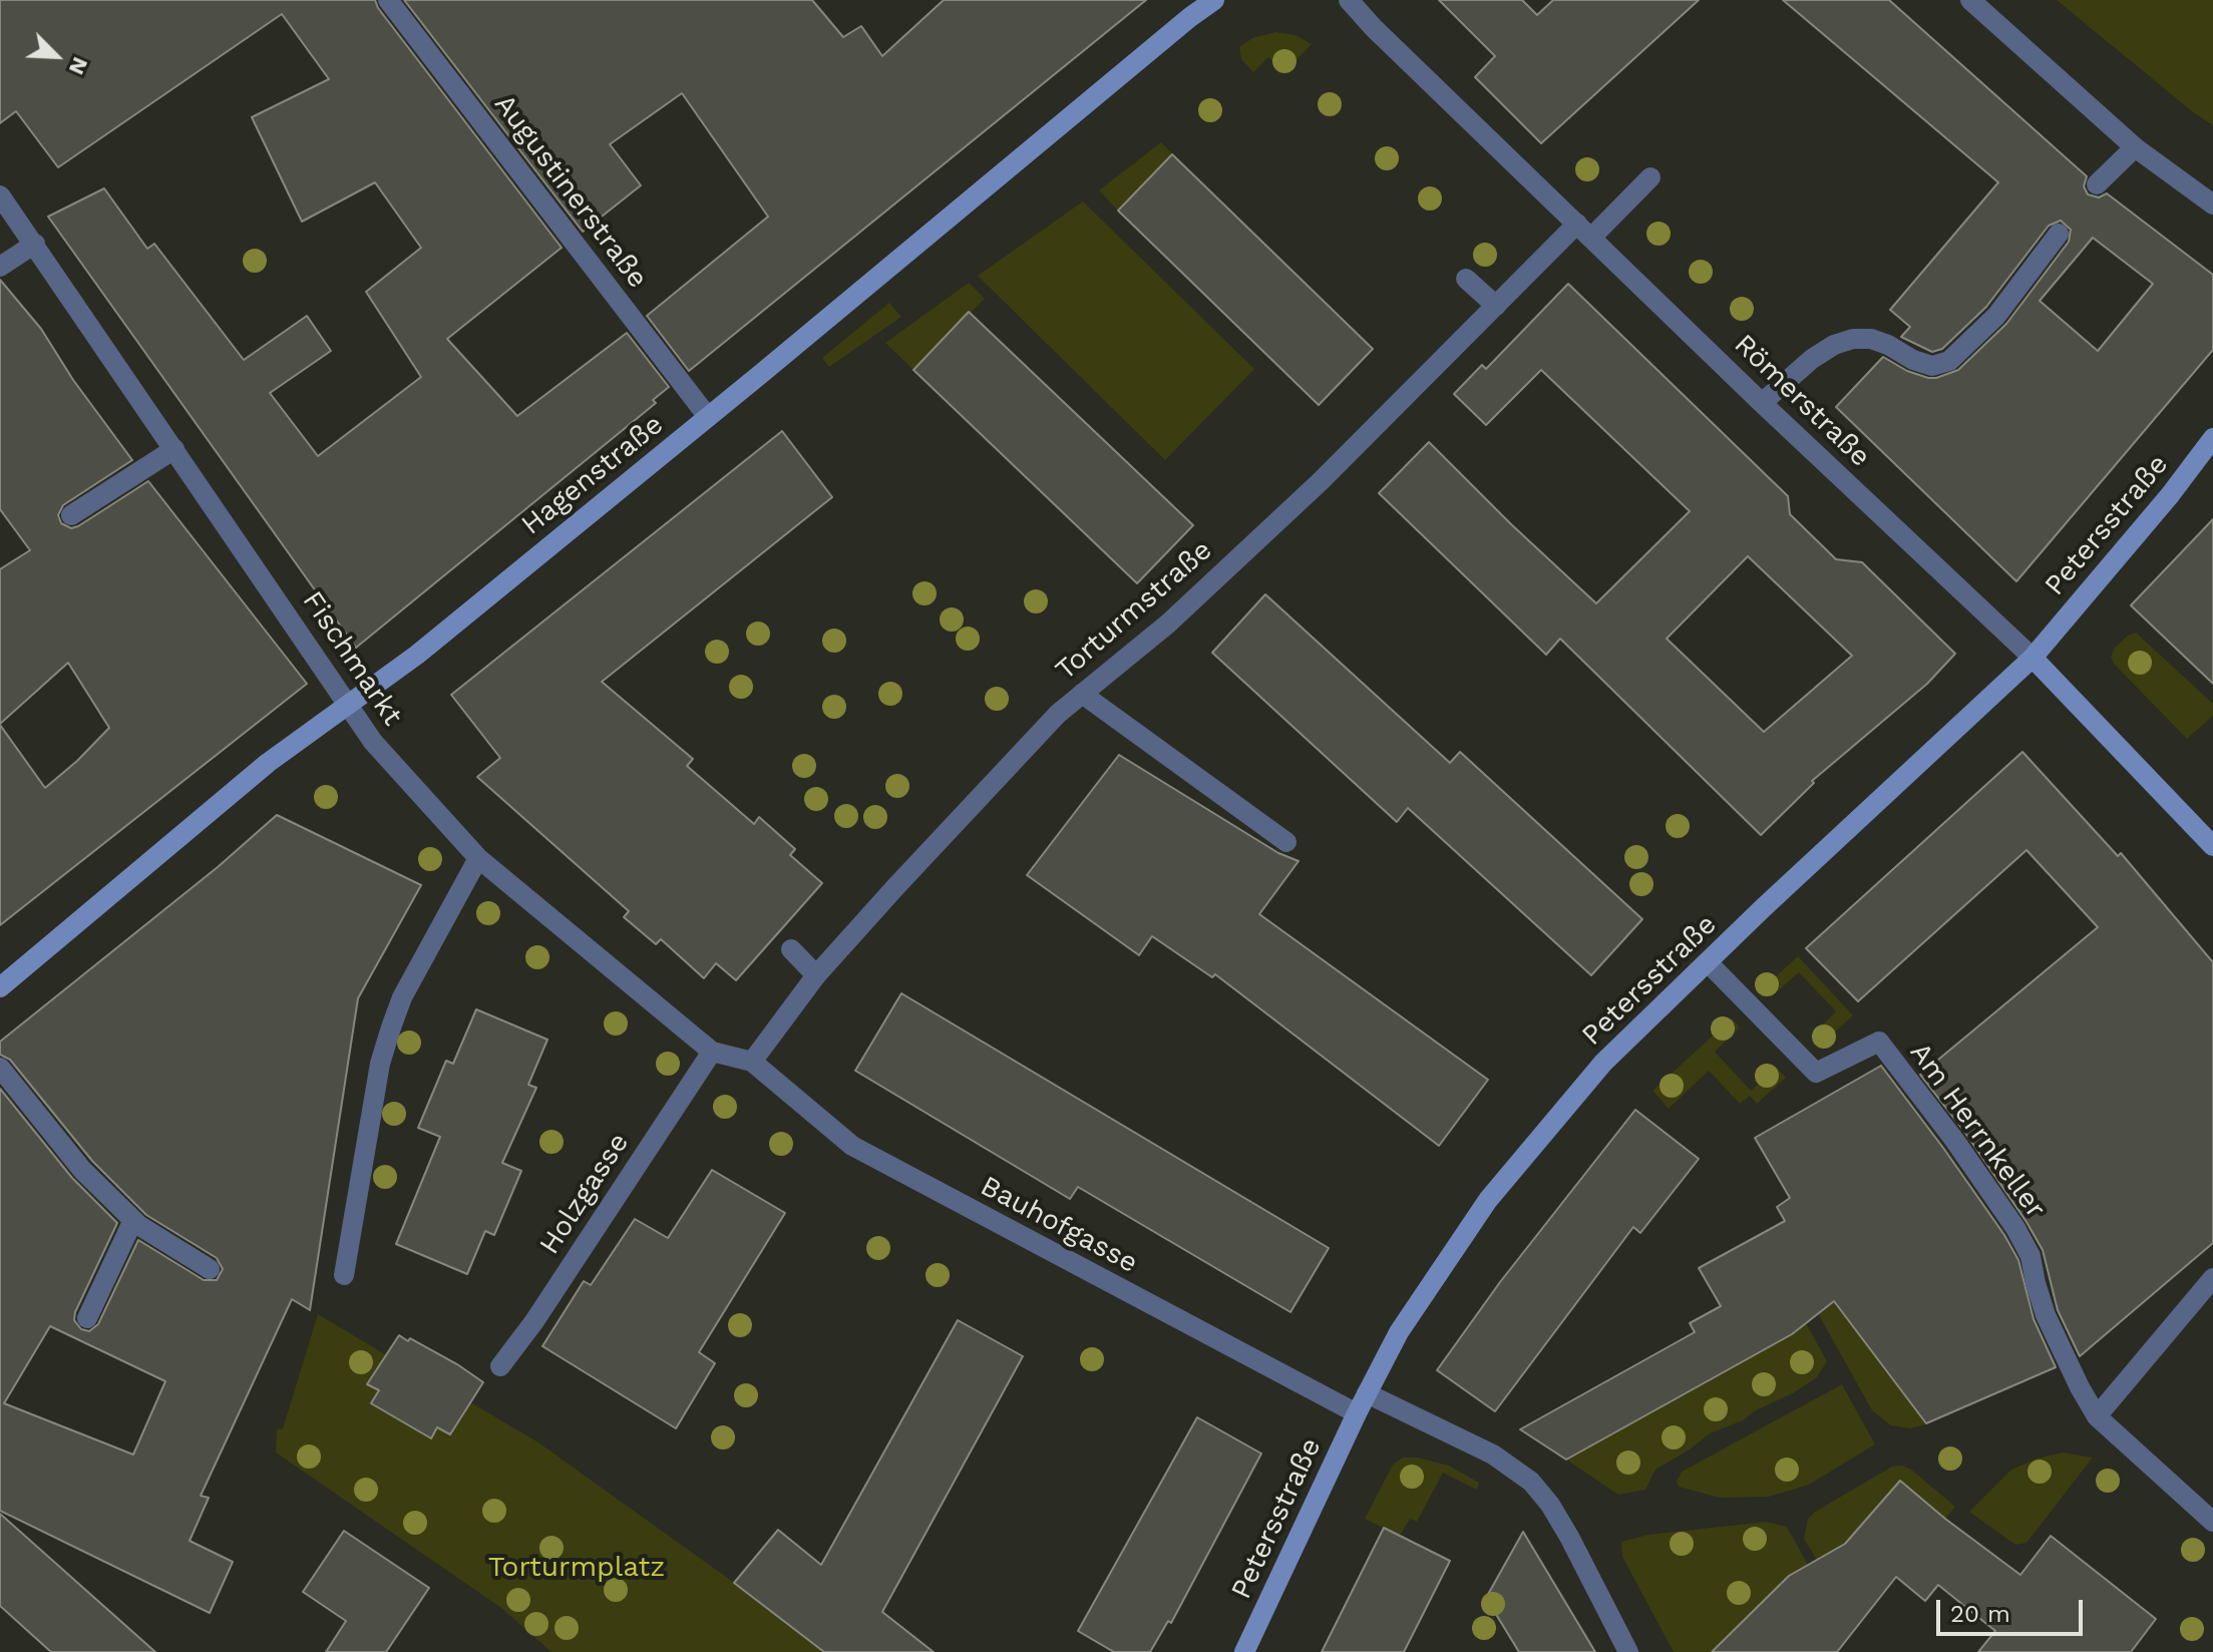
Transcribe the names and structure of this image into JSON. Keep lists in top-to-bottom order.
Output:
{
  "streets": {
    "street": [
      "Augustinerstraße",
      "Römerstraße",
      "Hagenstraße",
      "Petersstraße",
      "Torturmstraße",
      "Fischmarkt",
      "Am Herrnkeller",
      "Holzgasse",
      "Bauhofgasse"
    ]
  },
  "crossings": [
    ["Augustinerstraße", "Hagenstraße"],
    ["Römerstraße", "Petersstraße"],
    ["Römerstraße", "Torturmstraße"],
    ["Hagenstraße", "Fischmarkt"],
    ["Petersstraße", "Am Herrnkeller"],
    ["Petersstraße", "Bauhofgasse"],
    ["Torturmstraße", "Fischmarkt"],
    ["Torturmstraße", "Bauhofgasse"],
    ["Fischmarkt", "Holzgasse"],
    ["Fischmarkt", "Bauhofgasse"]
  ],
  "parks": ["Torturmplatz"],
  "scale_bar": "20 m",
  "north": "bottom right"
}
